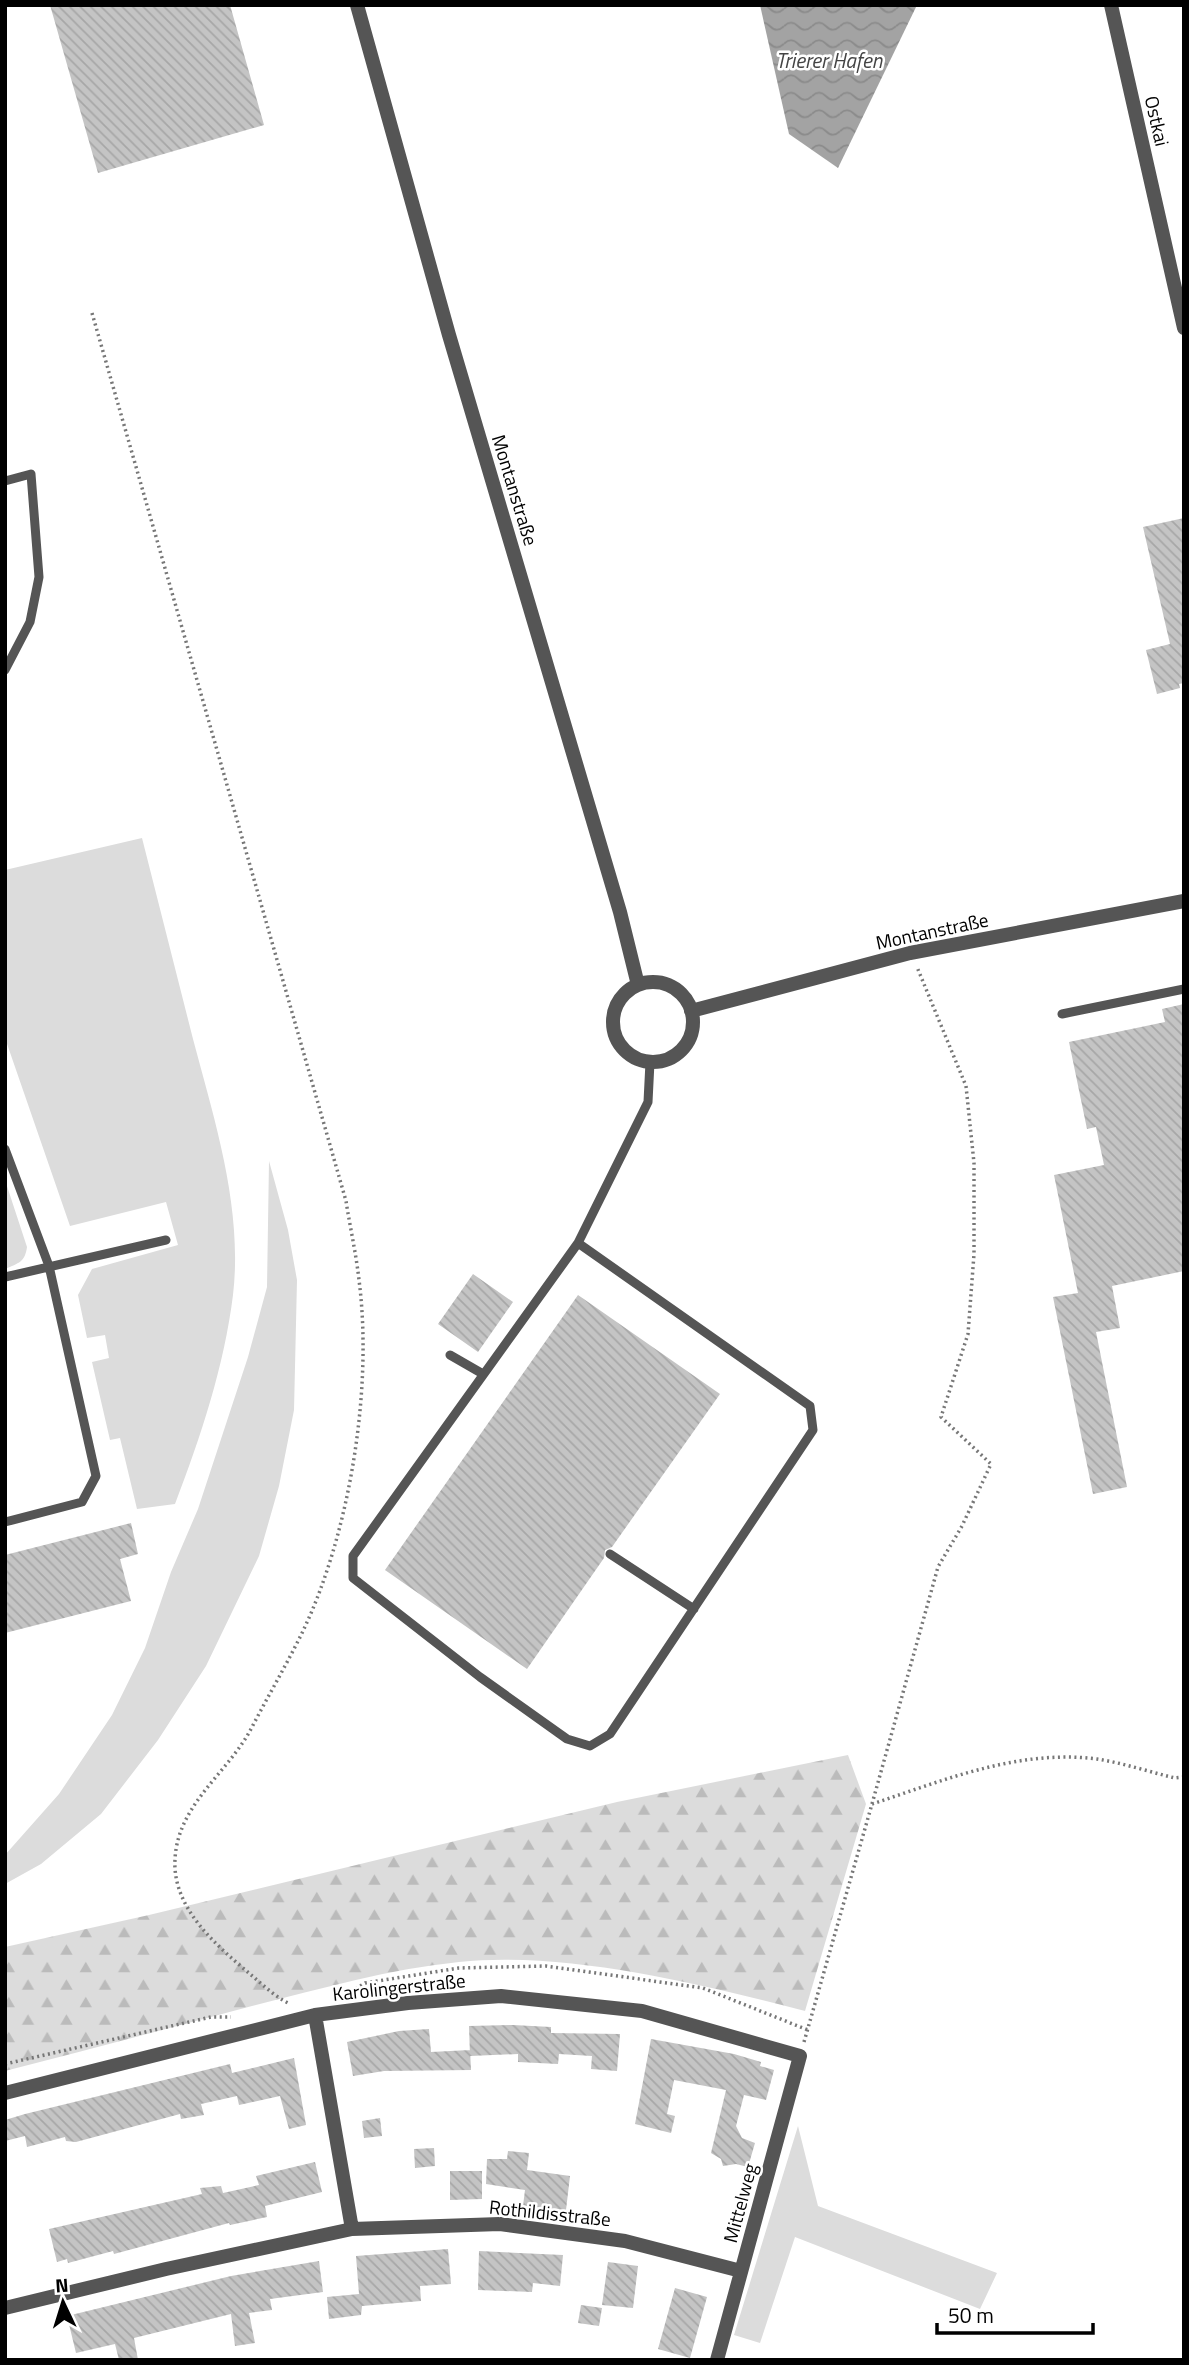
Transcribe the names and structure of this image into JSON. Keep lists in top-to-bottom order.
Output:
{
  "streets": {
    "street": [
      "Ostkai",
      "Montanstraße",
      "Karolingerstraße",
      "Mittelweg",
      "Rothildisstraße"
    ]
  },
  "crossings": [
    ["Karolingerstraße", "Mittelweg"],
    ["Mittelweg", "Rothildisstraße"]
  ],
  "water": ["Trierer Hafen"],
  "scale_bar": "50 m",
  "north": "top"
}
